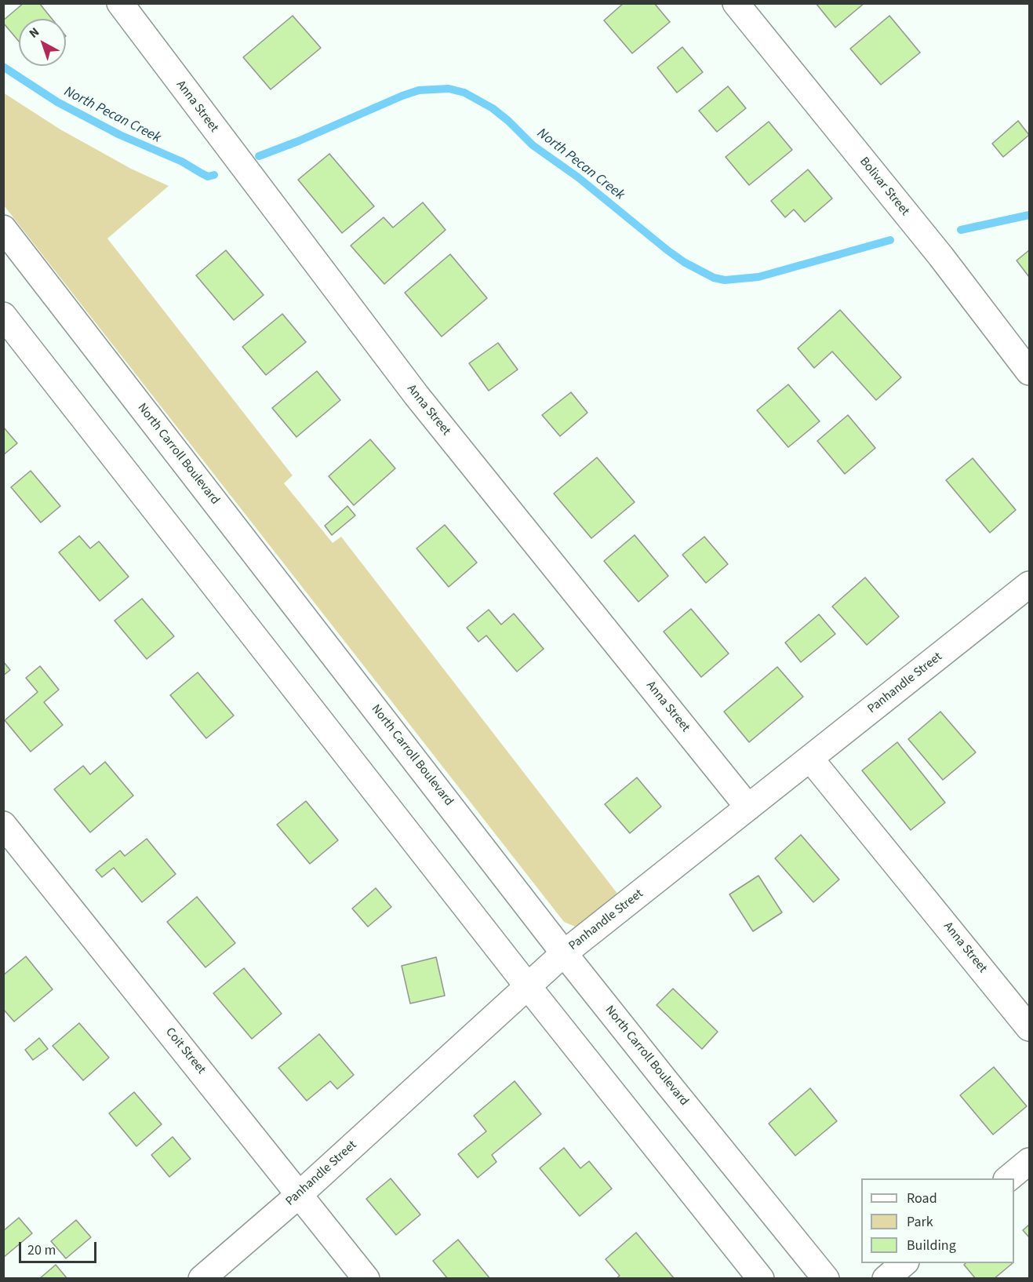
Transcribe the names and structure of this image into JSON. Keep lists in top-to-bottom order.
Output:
{
  "streets": {
    "street": [
      "Anna Street",
      "Bolivar Street",
      "North Carroll Boulevard",
      "Panhandle Street",
      "Coit Street"
    ]
  },
  "crossings": [
    ["Anna Street", "Panhandle Street"],
    ["North Carroll Boulevard", "Panhandle Street"],
    ["Panhandle Street", "Coit Street"]
  ],
  "water": ["North Pecan Creek"],
  "legend": ["Road", "Park", "Building"],
  "scale_bar": "20 m",
  "north": "top left"
}
